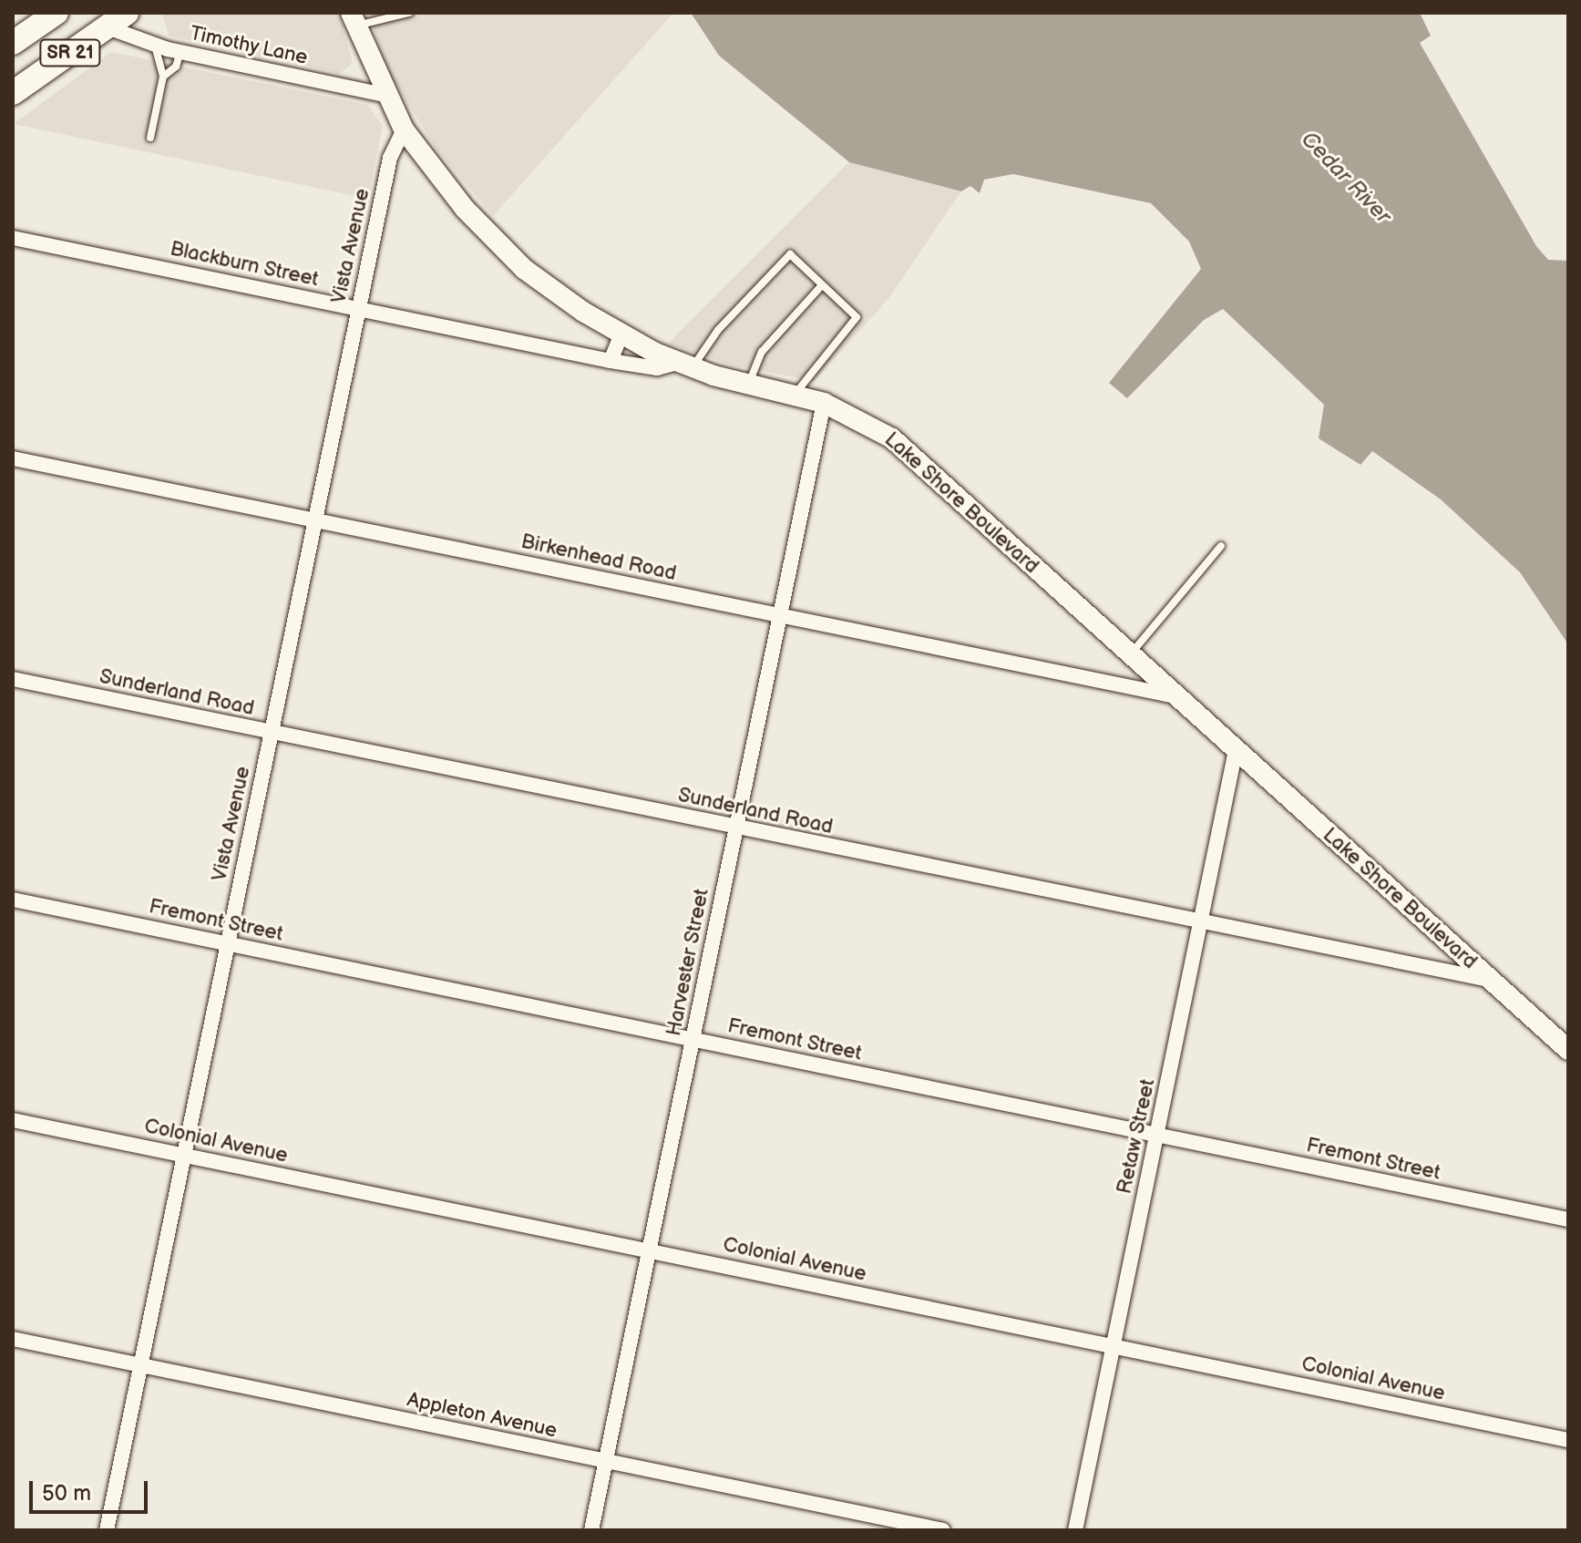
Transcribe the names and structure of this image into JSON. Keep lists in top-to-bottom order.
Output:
{
  "streets": {
    "main road": ["SR 21"],
    "street": [
      "Timothy Lane",
      "Vista Avenue",
      "Blackburn Street",
      "Lake Shore Boulevard",
      "Birkenhead Road",
      "Sunderland Road",
      "Fremont Street",
      "Harvester Street",
      "Retaw Street",
      "Colonial Avenue",
      "Appleton Avenue"
    ]
  },
  "crossings": [
    ["Timothy Lane", "SR 21"],
    ["Timothy Lane", "Lake Shore Boulevard"],
    ["Vista Avenue", "Blackburn Street"],
    ["Vista Avenue", "Lake Shore Boulevard"],
    ["Vista Avenue", "Birkenhead Road"],
    ["Vista Avenue", "Sunderland Road"],
    ["Vista Avenue", "Fremont Street"],
    ["Vista Avenue", "Colonial Avenue"],
    ["Vista Avenue", "Appleton Avenue"],
    ["Blackburn Street", "Lake Shore Boulevard"],
    ["Lake Shore Boulevard", "Birkenhead Road"],
    ["Lake Shore Boulevard", "Sunderland Road"],
    ["Lake Shore Boulevard", "Harvester Street"],
    ["Lake Shore Boulevard", "Retaw Street"],
    ["Birkenhead Road", "Harvester Street"],
    ["Sunderland Road", "Harvester Street"],
    ["Sunderland Road", "Retaw Street"],
    ["Fremont Street", "Harvester Street"],
    ["Fremont Street", "Retaw Street"],
    ["Harvester Street", "Colonial Avenue"],
    ["Harvester Street", "Appleton Avenue"],
    ["Retaw Street", "Colonial Avenue"]
  ],
  "water": ["Cedar River"],
  "scale_bar": "50 m"
}
